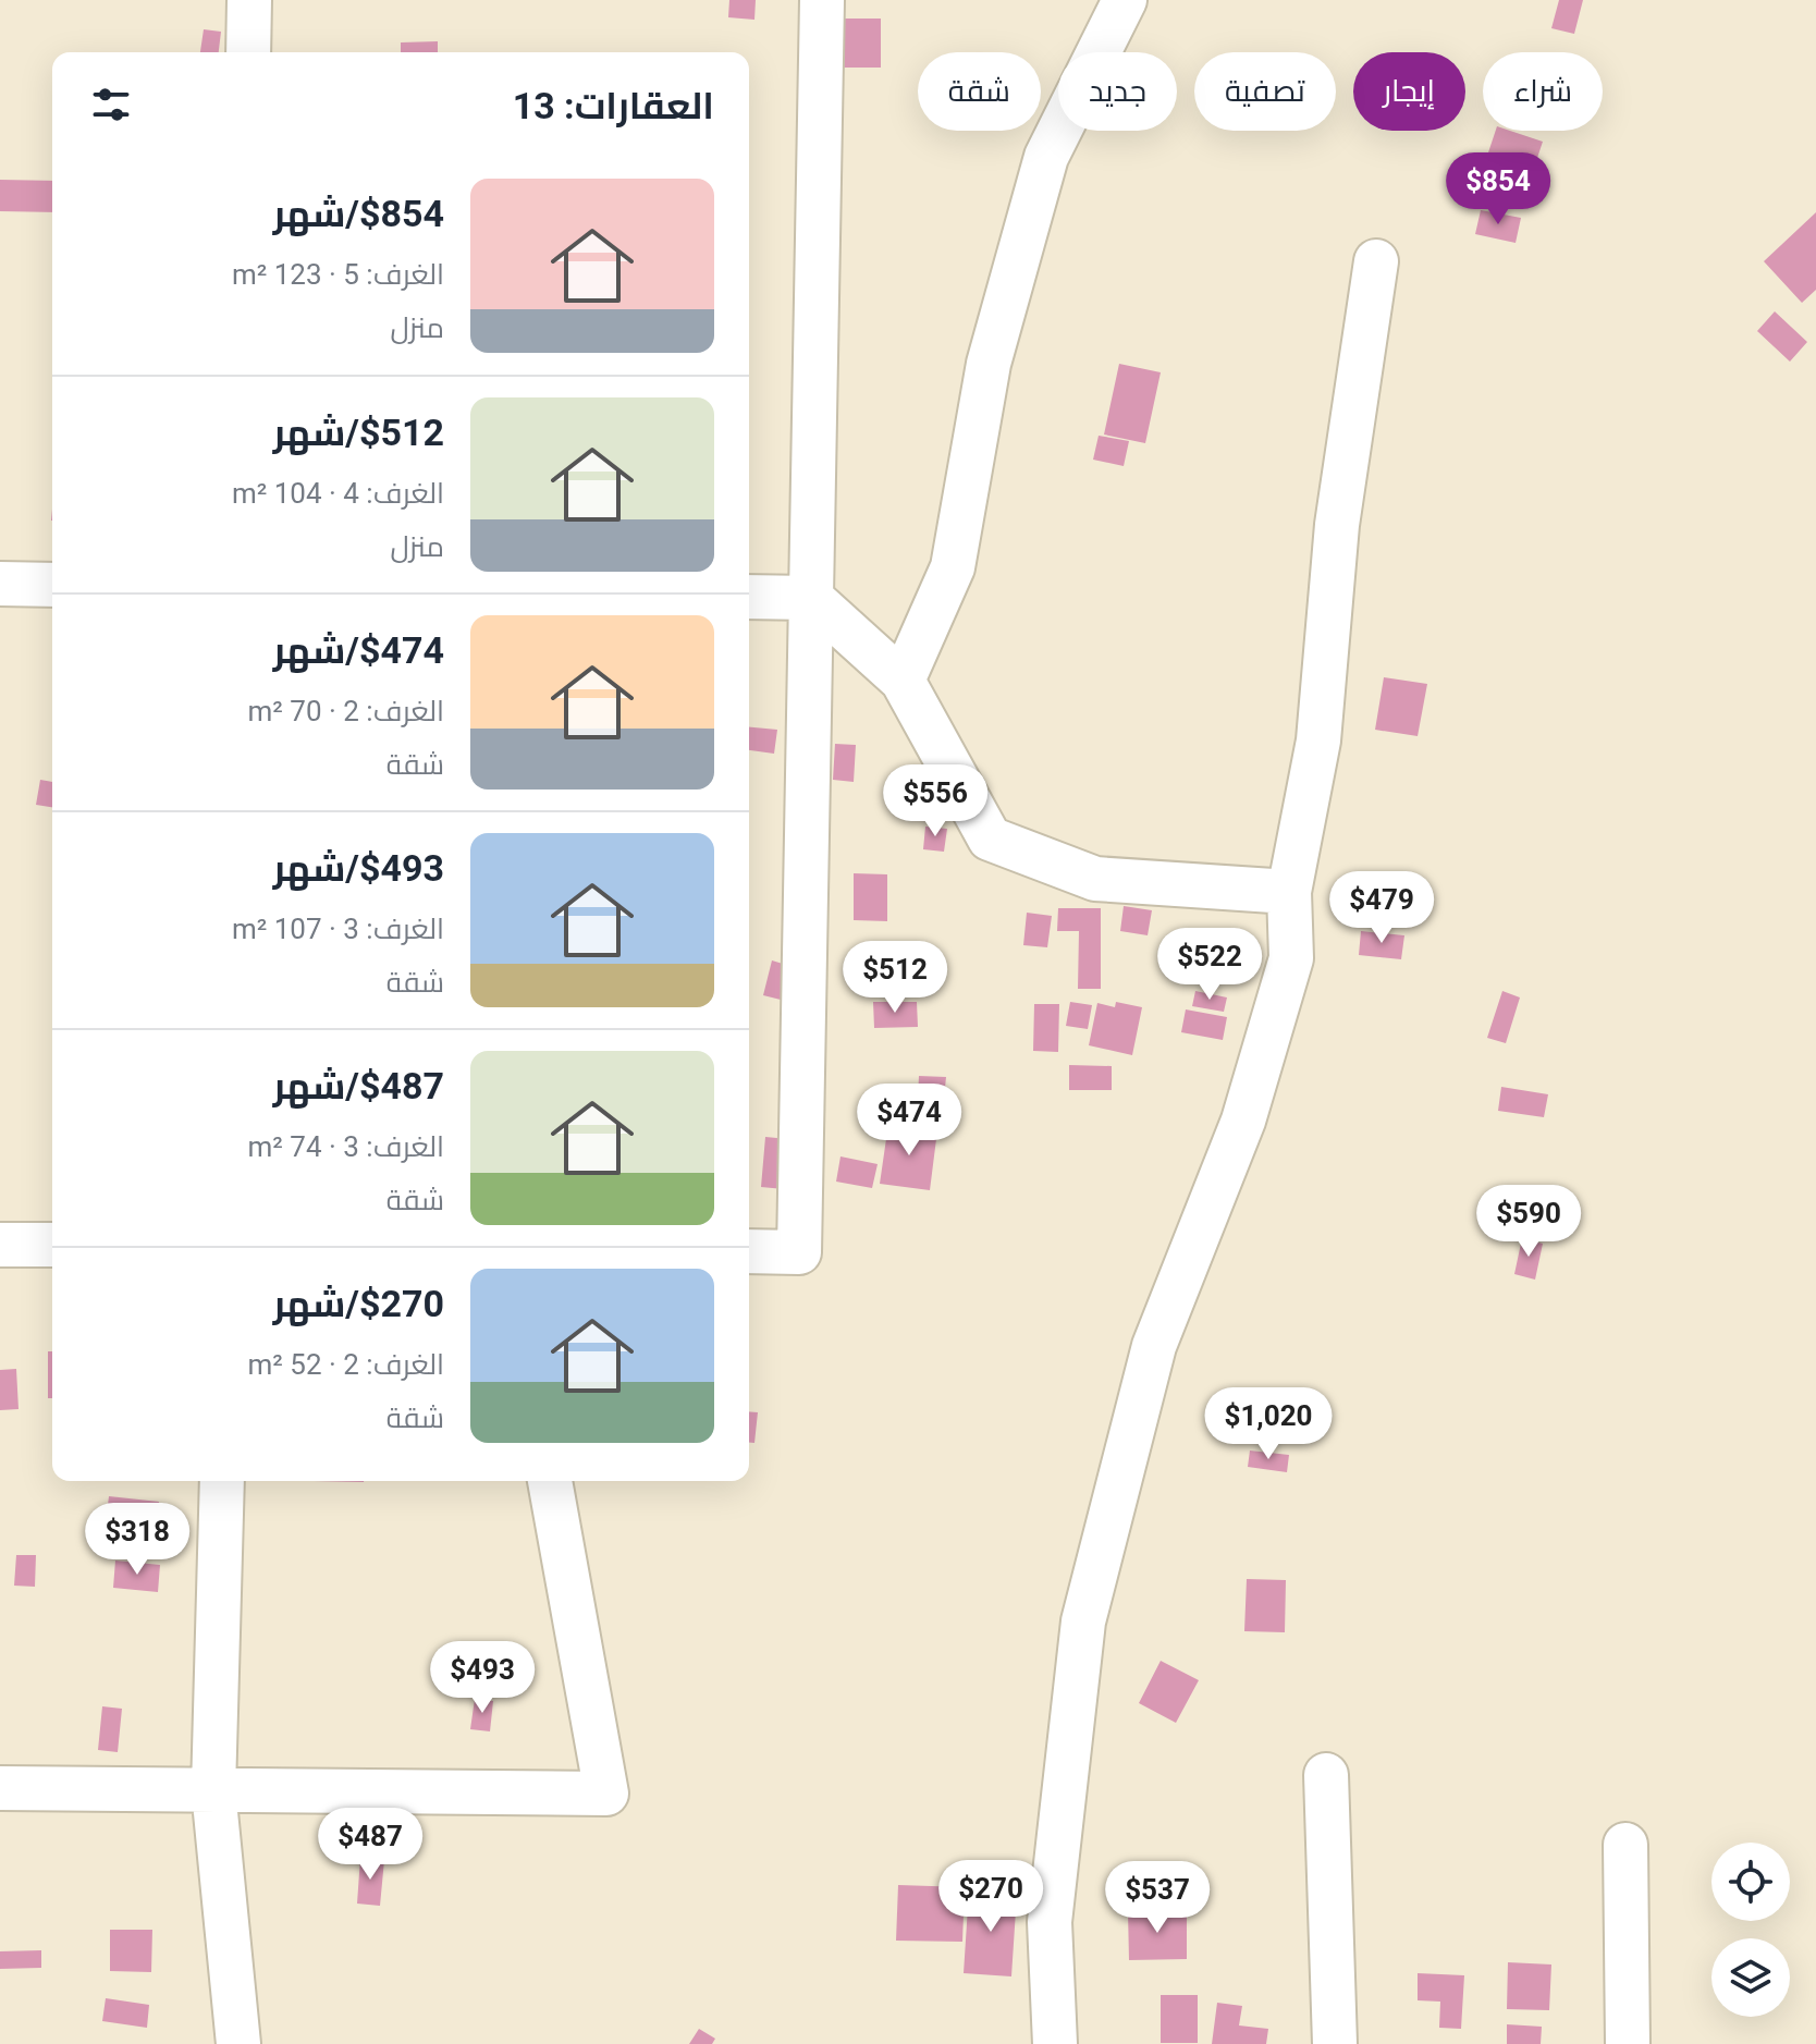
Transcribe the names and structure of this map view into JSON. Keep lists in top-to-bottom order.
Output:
{
  "page": {
    "chip": [
      "شراء",
      "إيجار",
      "تصفية",
      "جديد",
      "شقة"
    ],
    "heading": "العقارات: 13",
    "price": [
      "$854",
      "$556",
      "$479",
      "$522",
      "$512",
      "$474",
      "$590",
      "$1,020",
      "$318",
      "$493",
      "$487",
      "$270",
      "$537"
    ],
    "list": [
      {
        "name": "$854/شهر",
        "note": "الغرف: 5 · 123 m² · منزل"
      },
      {
        "name": "$512/شهر",
        "note": "الغرف: 4 · 104 m² · منزل"
      },
      {
        "name": "$474/شهر",
        "note": "الغرف: 2 · 70 m² · شقة"
      },
      {
        "name": "$493/شهر",
        "note": "الغرف: 3 · 107 m² · شقة"
      },
      {
        "name": "$487/شهر",
        "note": "الغرف: 3 · 74 m² · شقة"
      },
      {
        "name": "$270/شهر",
        "note": "الغرف: 2 · 52 m² · شقة"
      }
    ]
  }
}
